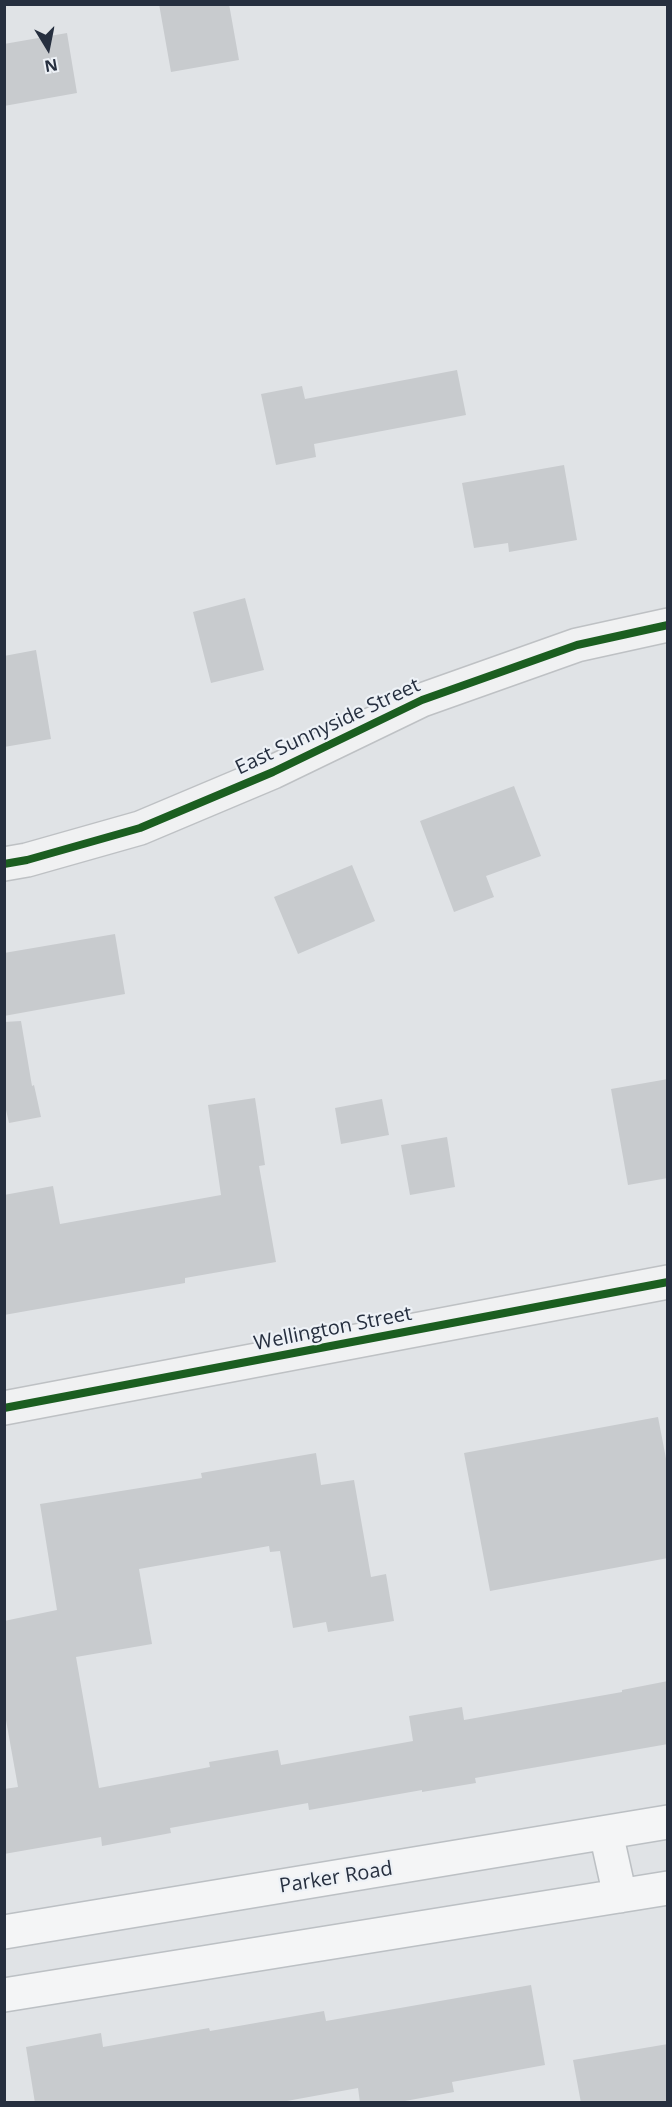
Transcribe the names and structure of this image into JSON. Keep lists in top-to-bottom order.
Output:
{
  "streets": {
    "main road": ["Parker Road"],
    "street": ["East Sunnyside Street", "Wellington Street"]
  },
  "north": "bottom"
}
